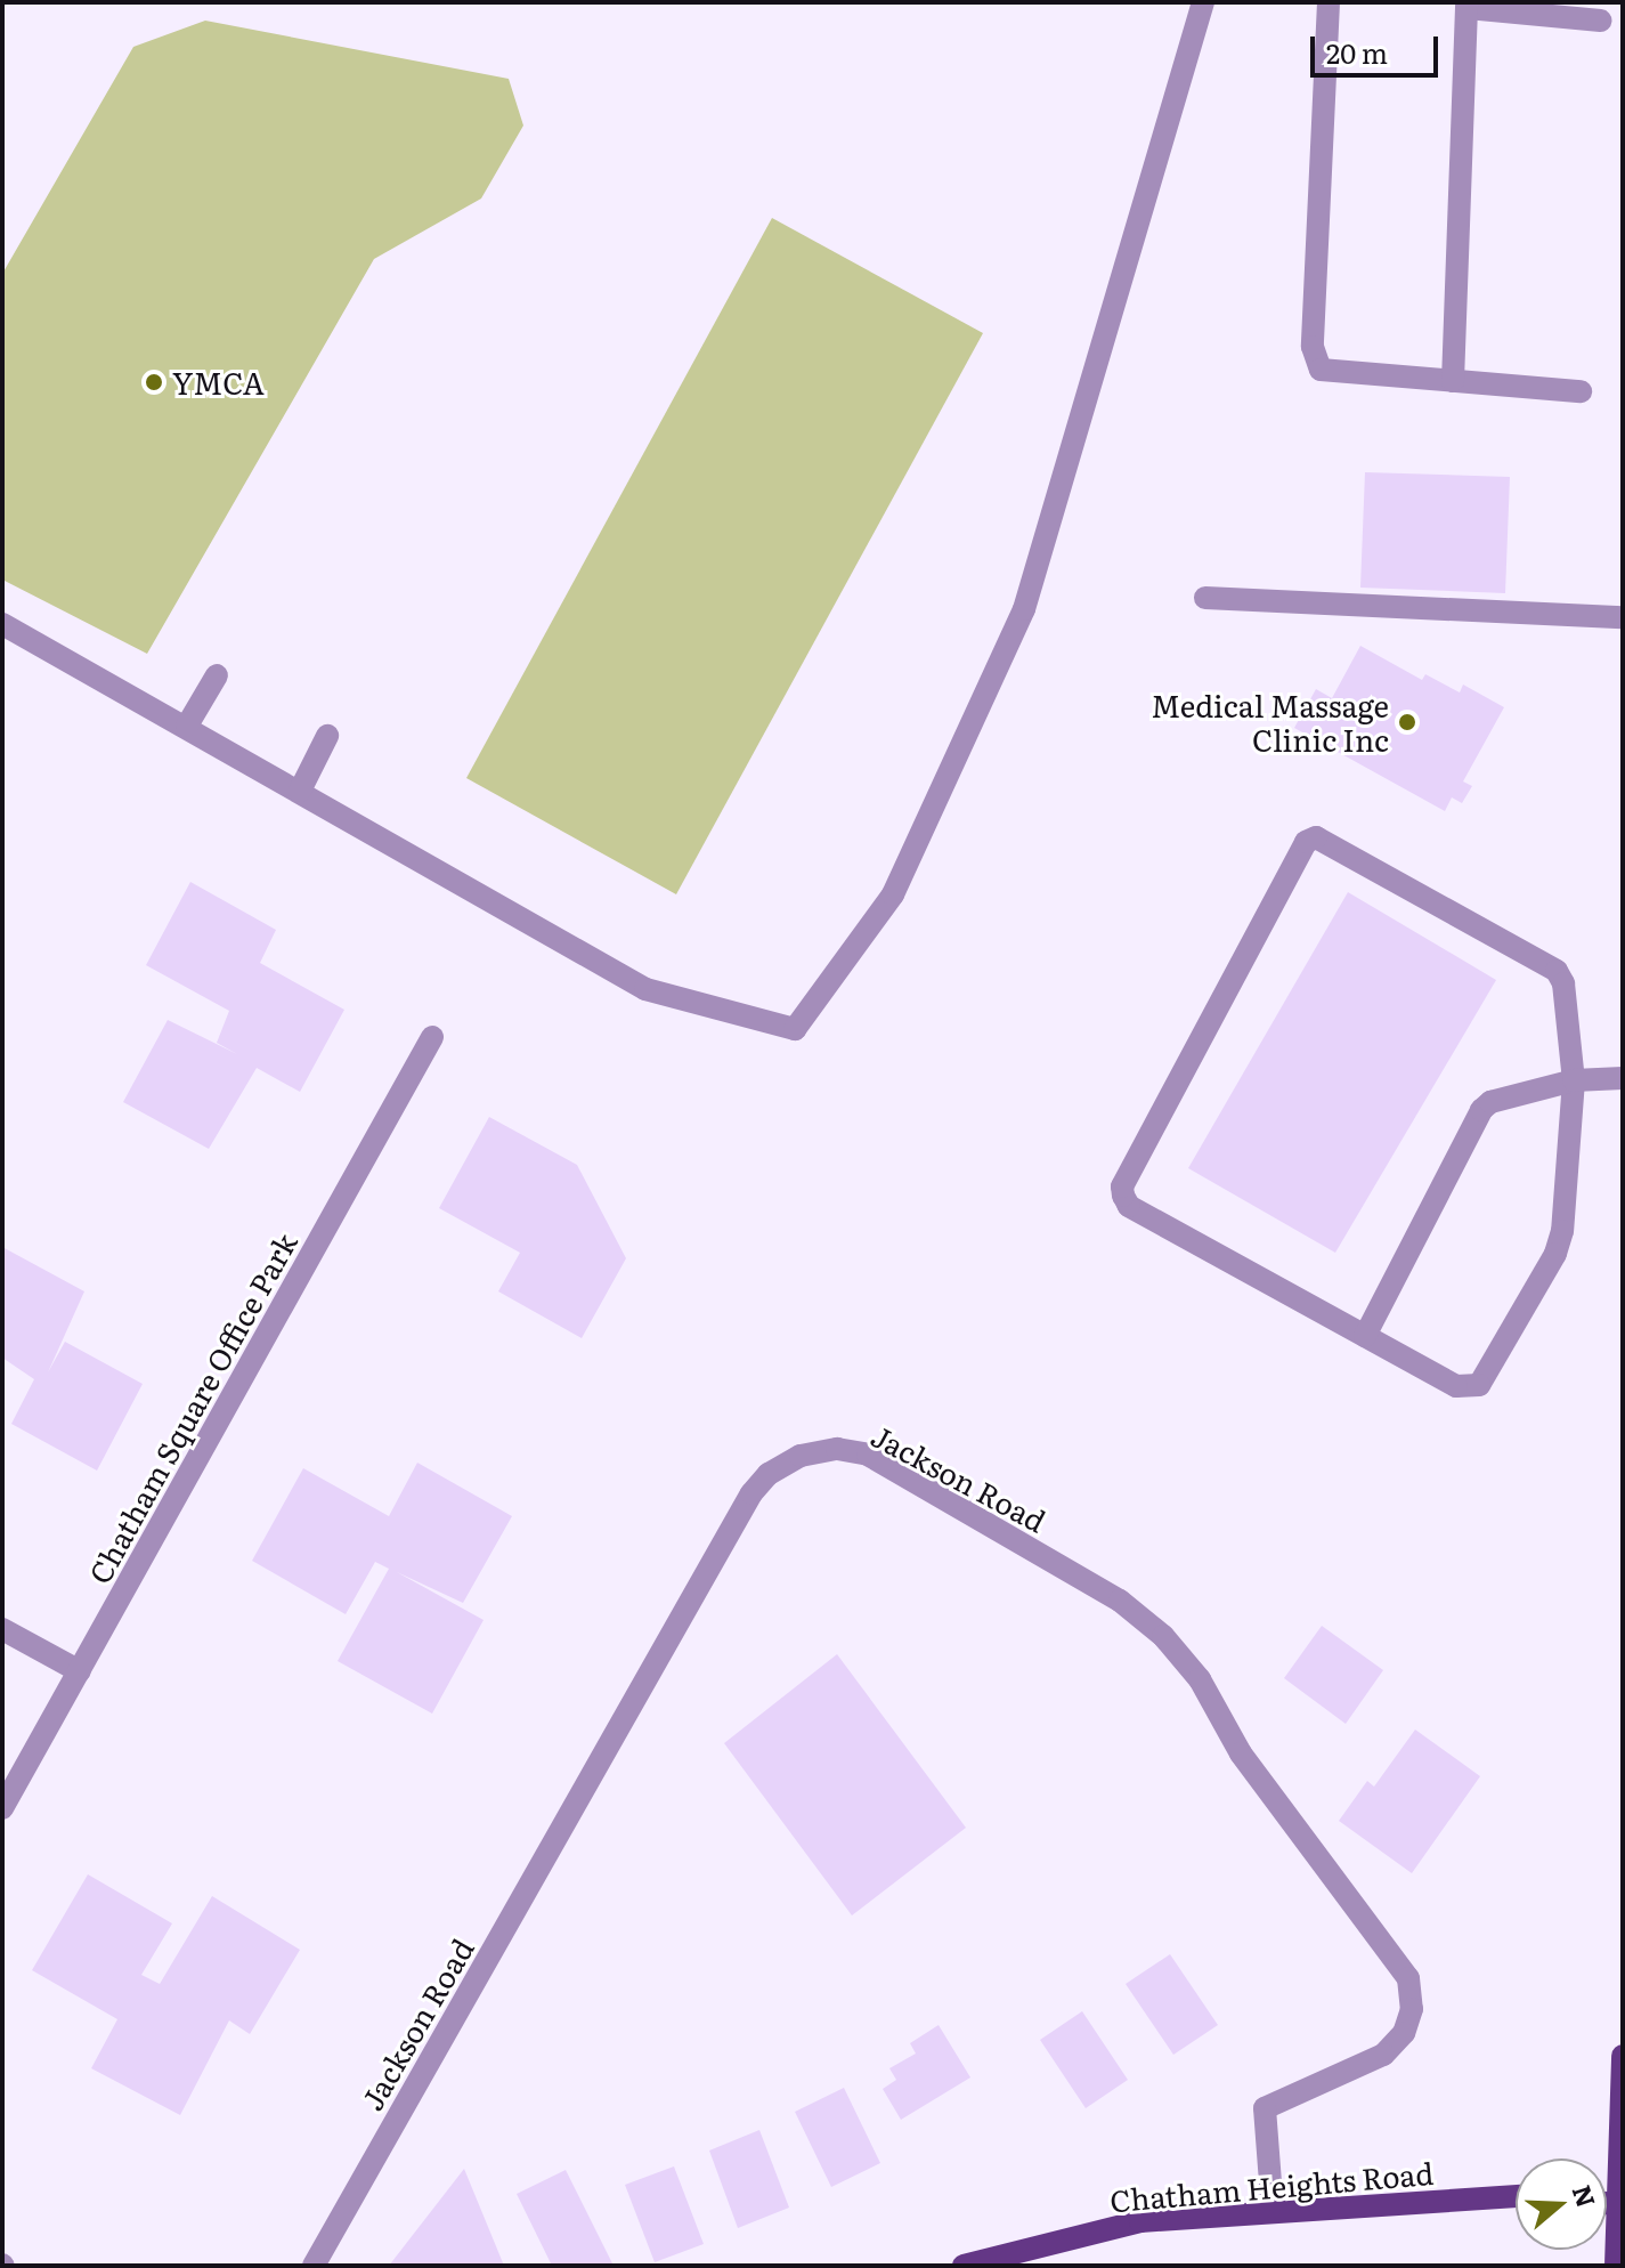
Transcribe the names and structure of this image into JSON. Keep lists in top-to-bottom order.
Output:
{
  "streets": {
    "main road": ["Chatham Heights Road"],
    "street": ["Chatham Square Office Park", "Jackson Road"]
  },
  "crossings": [
    ["Jackson Road", "Chatham Heights Road"]
  ],
  "places": ["YMCA", "Medical Massage Clinic Inc"],
  "scale_bar": "20 m",
  "north": "right"
}
